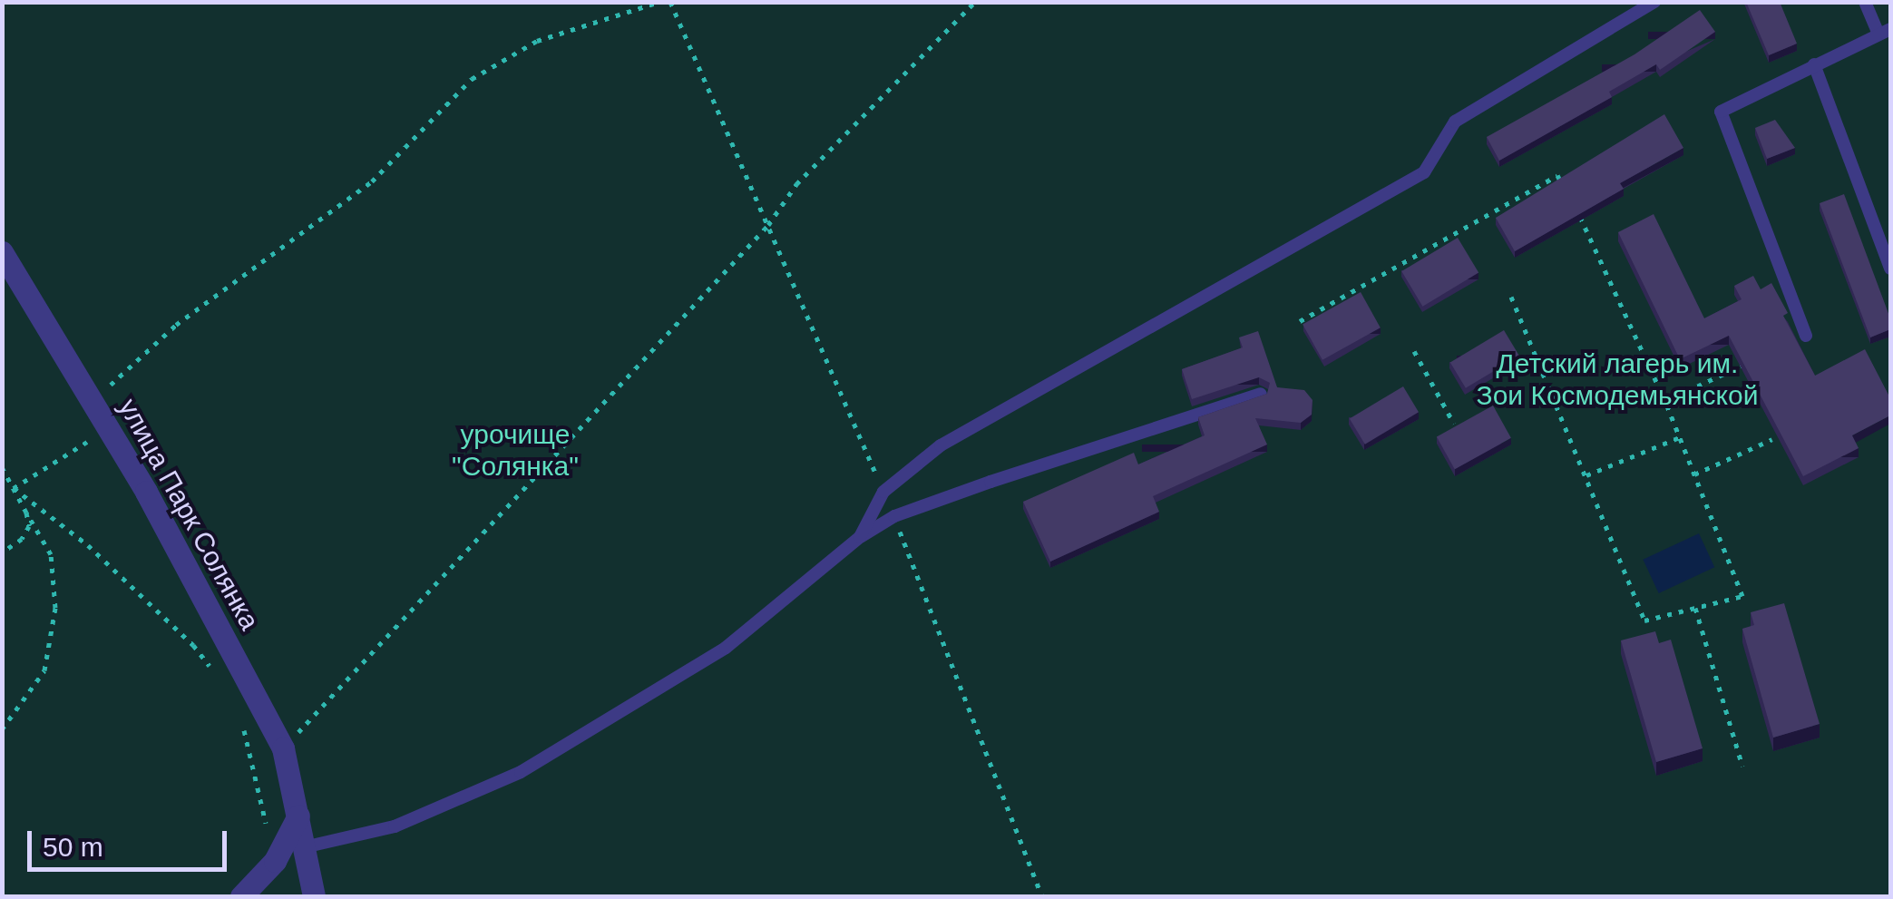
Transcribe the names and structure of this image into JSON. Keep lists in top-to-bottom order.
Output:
{
  "streets": {
    "street": ["улица Парк Солянка"]
  },
  "parks": ["Детский лагерь им. Зои Космодемьянской", "урочище \"Солянка\""],
  "scale_bar": "50 m"
}
